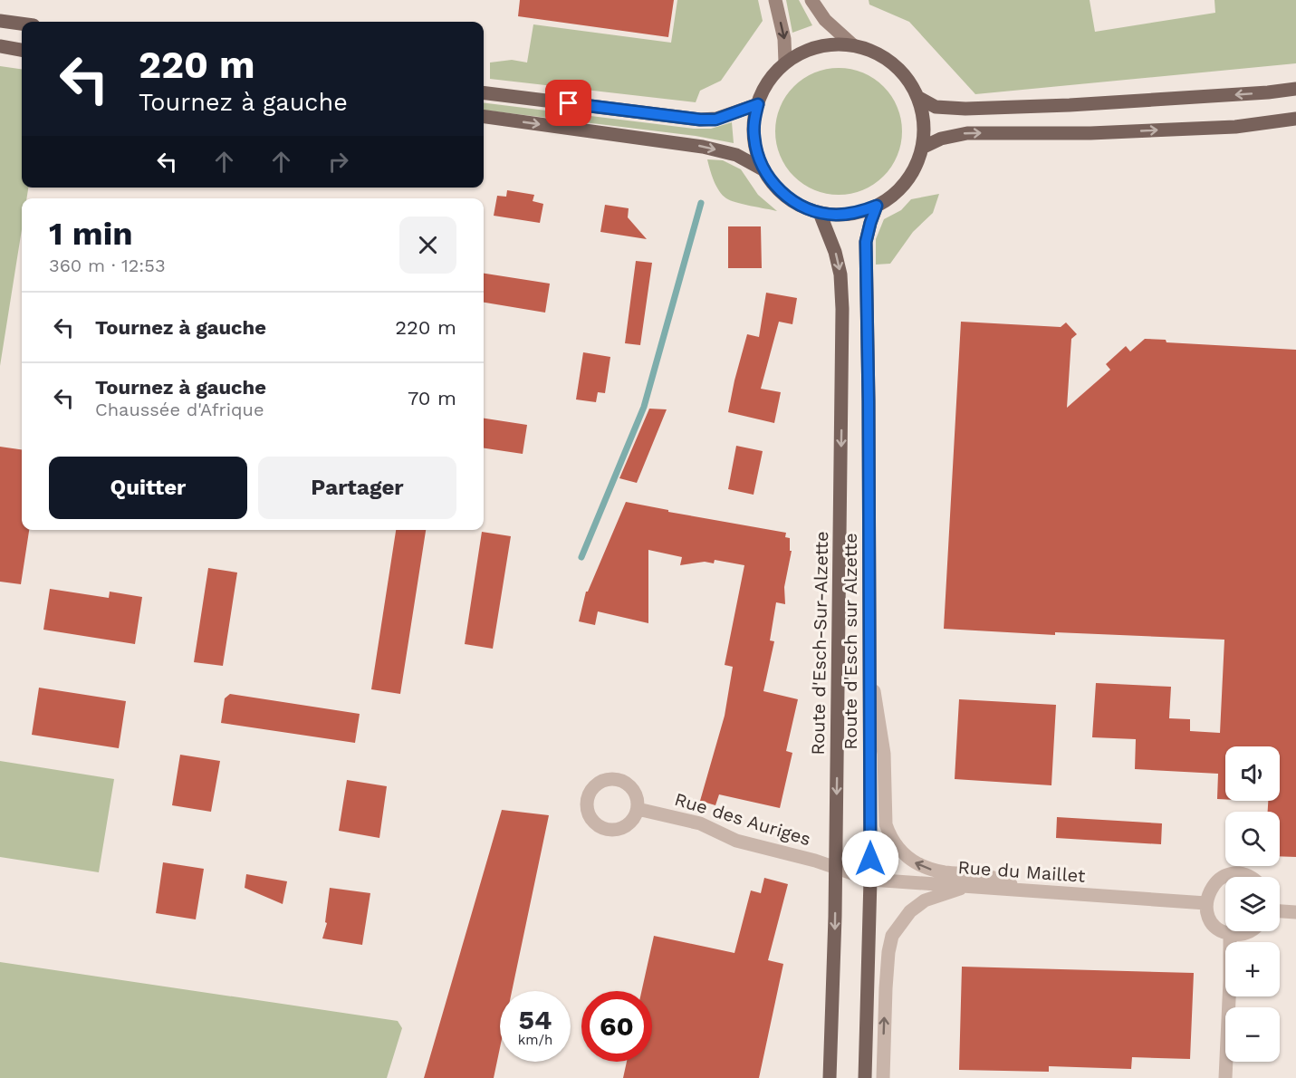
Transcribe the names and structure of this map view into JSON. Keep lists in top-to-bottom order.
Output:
{
  "streets": {
    "main road": ["Route d'Esch sur Alzette", "Route d'Esch-Sur-Alzette"],
    "street": ["Rue des Auriges", "Rue du Maillet"]
  },
  "crossings": [
    ["Route d'Esch sur Alzette", "Route d'Esch-Sur-Alzette"],
    ["Route d'Esch sur Alzette", "Rue du Maillet"],
    ["Route d'Esch-Sur-Alzette", "Rue des Auriges"],
    ["Route d'Esch-Sur-Alzette", "Rue du Maillet"],
    ["Rue des Auriges", "Rue du Maillet"]
  ],
  "one_way": ["Route d'Esch-Sur-Alzette"],
  "page": {
    "turn": ["220 m", "Tournez à gauche"],
    "heading": ["1 min", "360 m · 12:53"],
    "list": [
      {
        "name": "Tournez à gauche",
        "value": "220 m"
      },
      {
        "name": "Tournez à gauche",
        "note": "Chaussée d'Afrique",
        "value": "70 m"
      }
    ],
    "buttons": ["Quitter", "Partager"],
    "map_buttons": ["+", "−"],
    "speed": "54 km/h",
    "limit": "60"
  }
}
